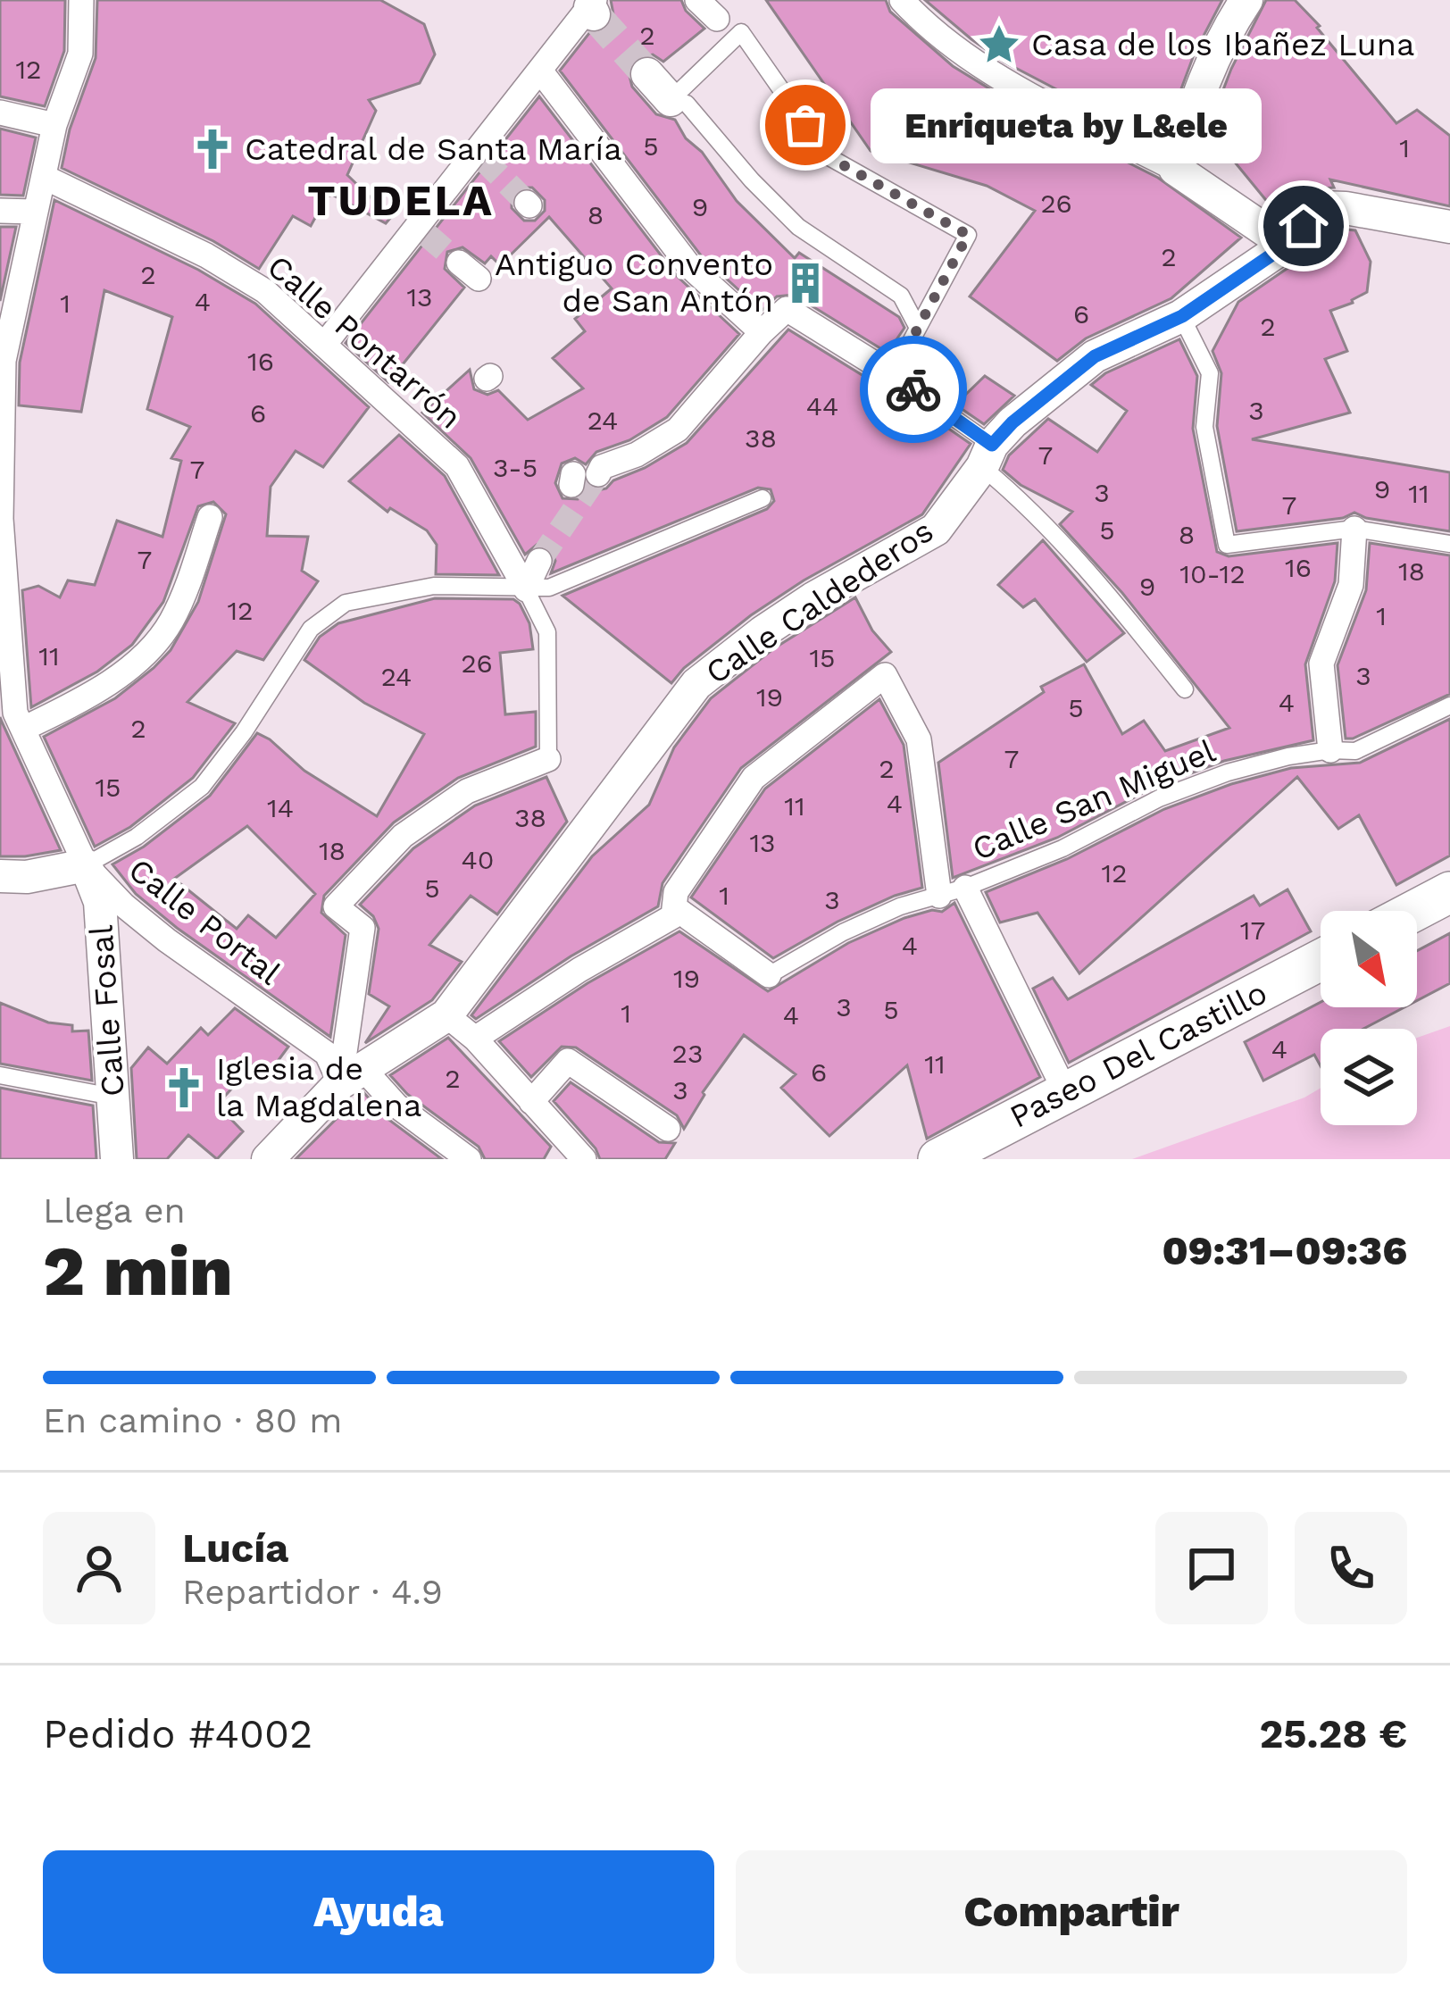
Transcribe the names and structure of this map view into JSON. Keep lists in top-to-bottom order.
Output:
{
  "streets": {
    "street": [
      "Calle Pontarrón",
      "Calle Caldederos",
      "Calle Portal",
      "Calle Fosal",
      "Paseo Del Castillo"
    ],
    "lane": ["Calle San Miguel"]
  },
  "crossings": [
    ["Calle Pontarrón", "Calle Portal"],
    ["Calle Caldederos", "Calle Portal"],
    ["Calle Portal", "Calle Fosal"]
  ],
  "districts": ["TUDELA"],
  "places": {
    "place": ["Casa de los Ibañez Luna"],
    "other": ["Enriqueta by L&ele"],
    "church": ["Catedral de Santa María", "Iglesia de la Magdalena"],
    "building": ["Antiguo Convento de San Antón"]
  },
  "house_numbers": [
    "2",
    "12",
    "5",
    "1",
    "26",
    "9",
    "8",
    "2",
    "2",
    "13",
    "4",
    "1",
    "6",
    "2",
    "16",
    "44",
    "3",
    "6",
    "24",
    "38",
    "7",
    "3-5",
    "7",
    "9",
    "3",
    "11",
    "7",
    "5",
    "8",
    "7",
    "16",
    "18",
    "10-12",
    "9",
    "12",
    "1",
    "11",
    "15",
    "26",
    "3",
    "24",
    "19",
    "4",
    "5",
    "2",
    "7",
    "2",
    "15",
    "4",
    "11",
    "14",
    "38",
    "13",
    "18",
    "40",
    "12",
    "5",
    "1",
    "3",
    "17",
    "4",
    "19",
    "3",
    "5",
    "1",
    "4",
    "4",
    "23",
    "11",
    "6",
    "2",
    "3"
  ],
  "north": "bottom right",
  "page": {
    "bubble": "Enriqueta by L&ele",
    "heading": ["2 min", "Llega en", "09:31–09:36"],
    "panel": [
      "Lucía",
      "Repartidor · 4.9",
      "Pedido #4002",
      "25.28 €"
    ],
    "bar": "En camino · 80 m",
    "buttons": ["Ayuda", "Compartir"]
  }
}
